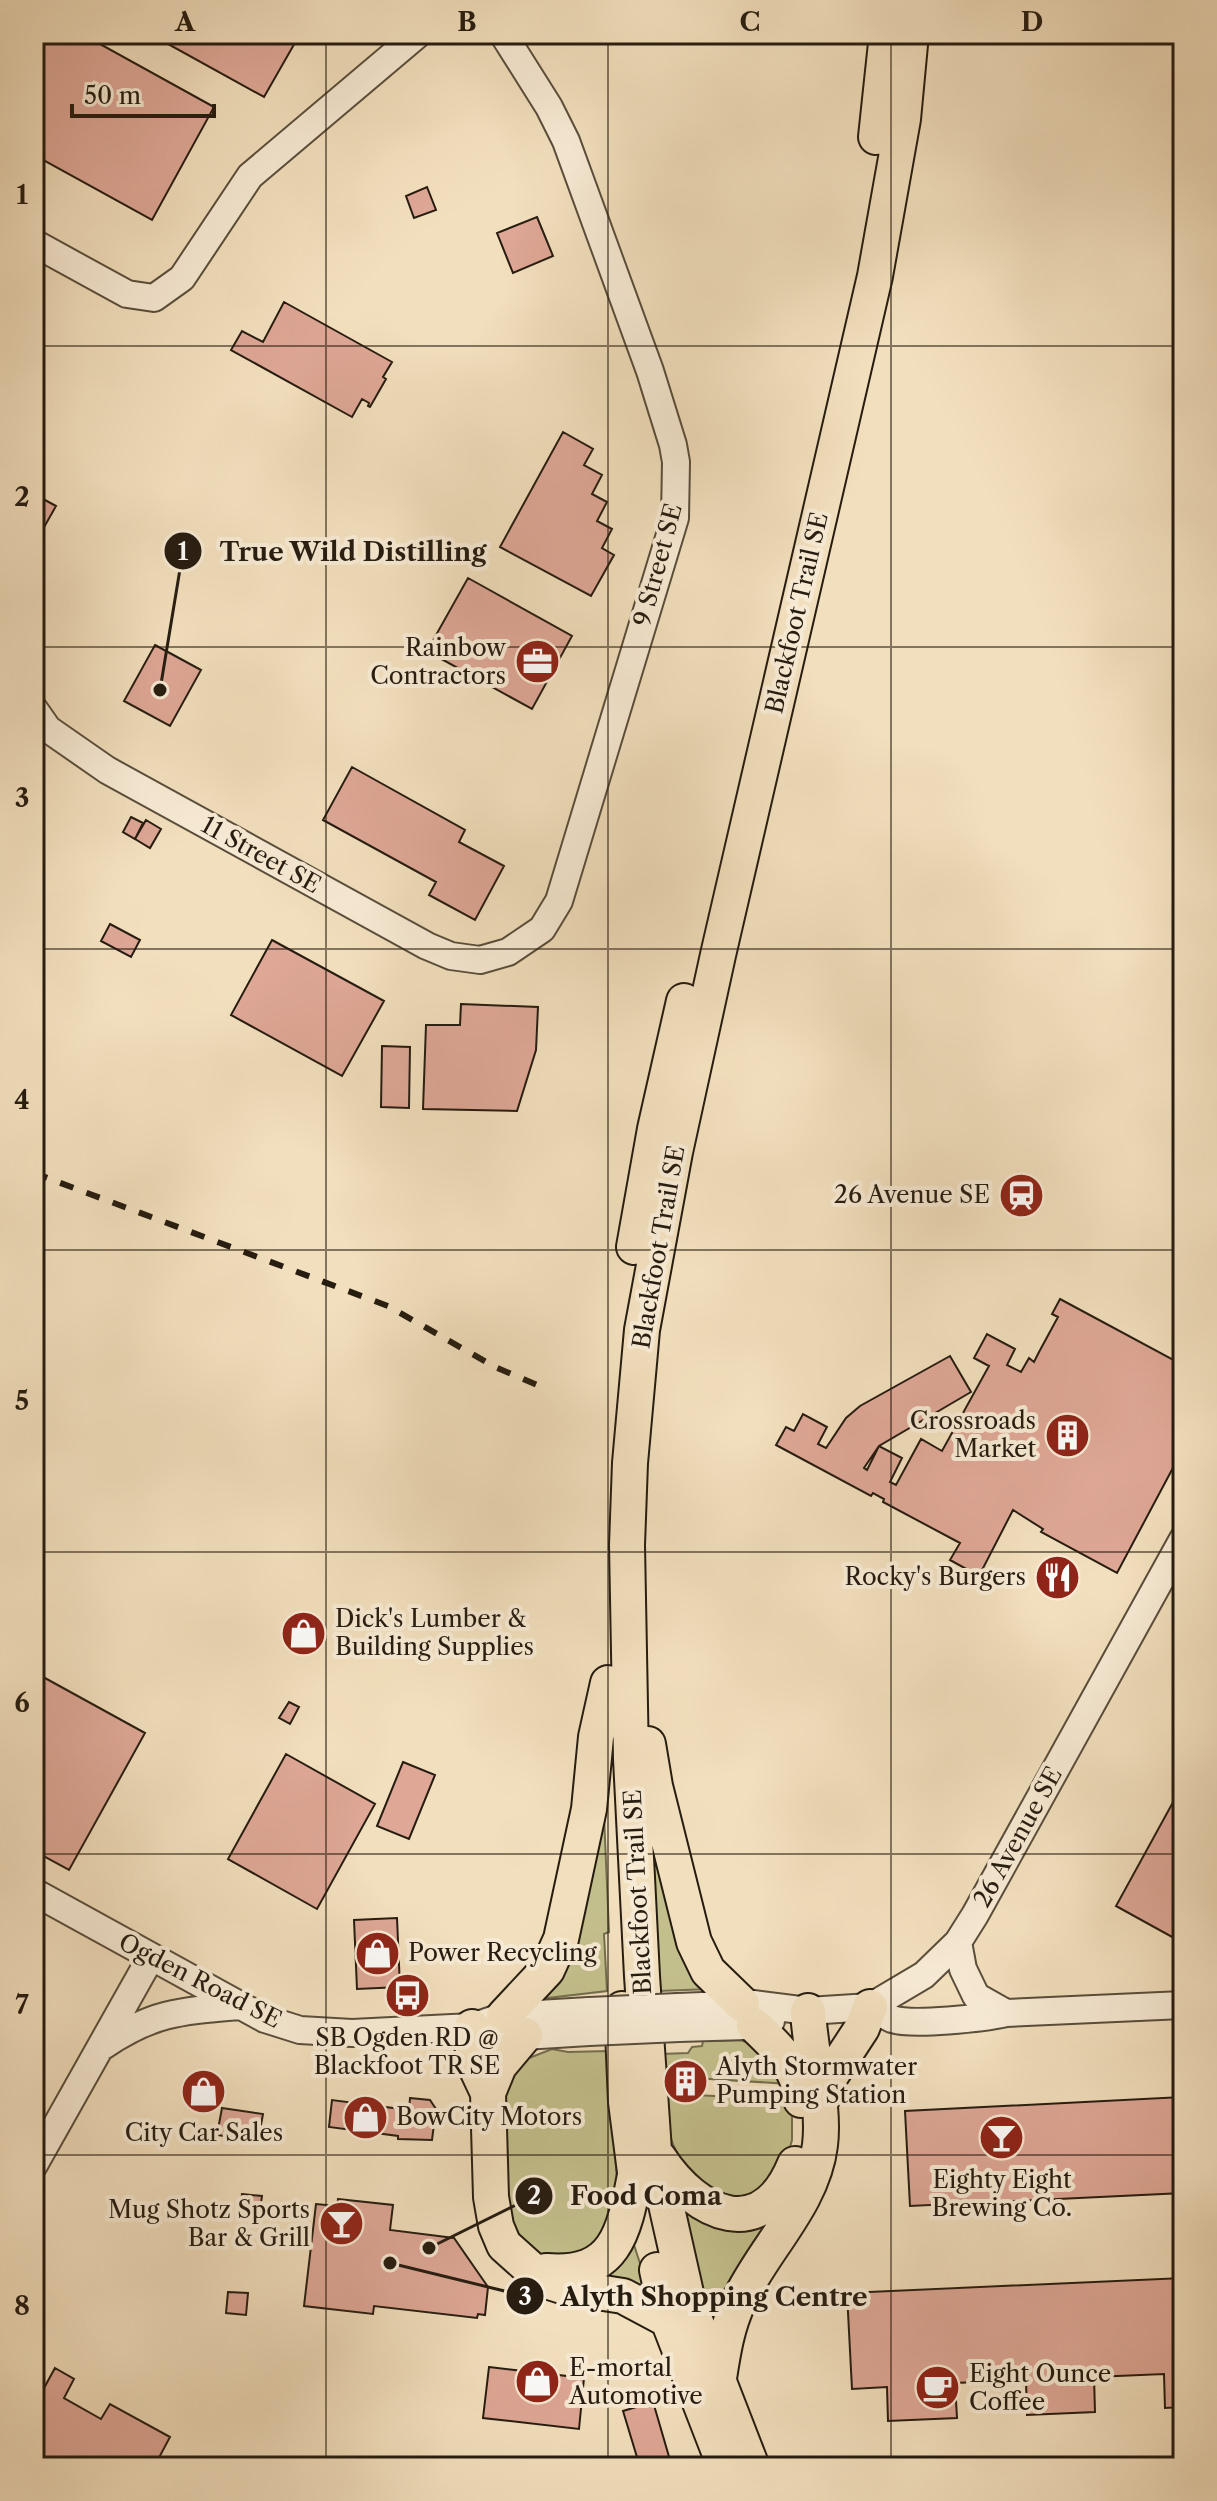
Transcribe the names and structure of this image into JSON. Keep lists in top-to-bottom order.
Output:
{
  "streets": {
    "main road": ["Blackfoot Trail SE"],
    "street": [
      "9 Street SE",
      "11 Street SE",
      "26 Avenue SE",
      "Ogden Road SE"
    ]
  },
  "crossings": [
    ["9 Street SE", "11 Street SE"],
    ["26 Avenue SE", "Ogden Road SE"]
  ],
  "places": {
    "office": ["Rainbow Contractors"],
    "other": ["True Wild Distilling", "Food Coma", "Alyth Shopping Centre"],
    "station": ["26 Avenue SE"],
    "building": ["Crossroads Market", "Alyth Stormwater Pumping Station"],
    "restaurant": ["Rocky's Burgers"],
    "shop": [
      "Dick's Lumber & Building Supplies",
      "Power Recycling",
      "City Car Sales",
      "BowCity Motors",
      "E-mortal Automotive"
    ],
    "bus stop": ["SB Ogden RD @ Blackfoot TR SE"],
    "bar": ["Eighty Eight Brewing Co.", "Mug Shotz Sports Bar & Grill"],
    "cafe": ["Eight Ounce Coffee"]
  },
  "scale_bar": "50 m",
  "grid": {
    "columns": [
      "A",
      "B",
      "C",
      "D"
    ],
    "rows": [
      "1",
      "2",
      "3",
      "4",
      "5",
      "6",
      "7",
      "8"
    ]
  }
}
